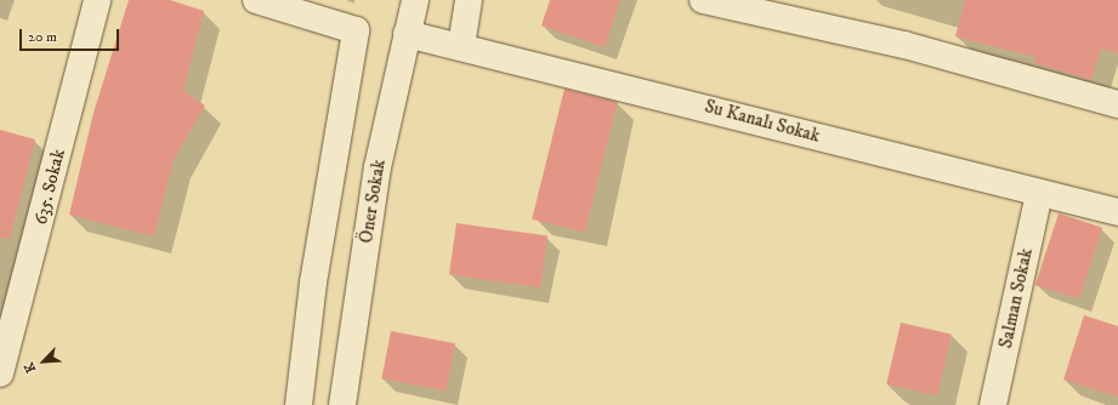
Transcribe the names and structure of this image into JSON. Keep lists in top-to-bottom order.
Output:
{
  "streets": {
    "street": [
      "Su Kanalı Sokak",
      "635. Sokak",
      "Öner Sokak",
      "Salman Sokak"
    ]
  },
  "crossings": [
    ["Su Kanalı Sokak", "Öner Sokak"],
    ["Su Kanalı Sokak", "Salman Sokak"]
  ],
  "scale_bar": "20 m",
  "north": "bottom left"
}
